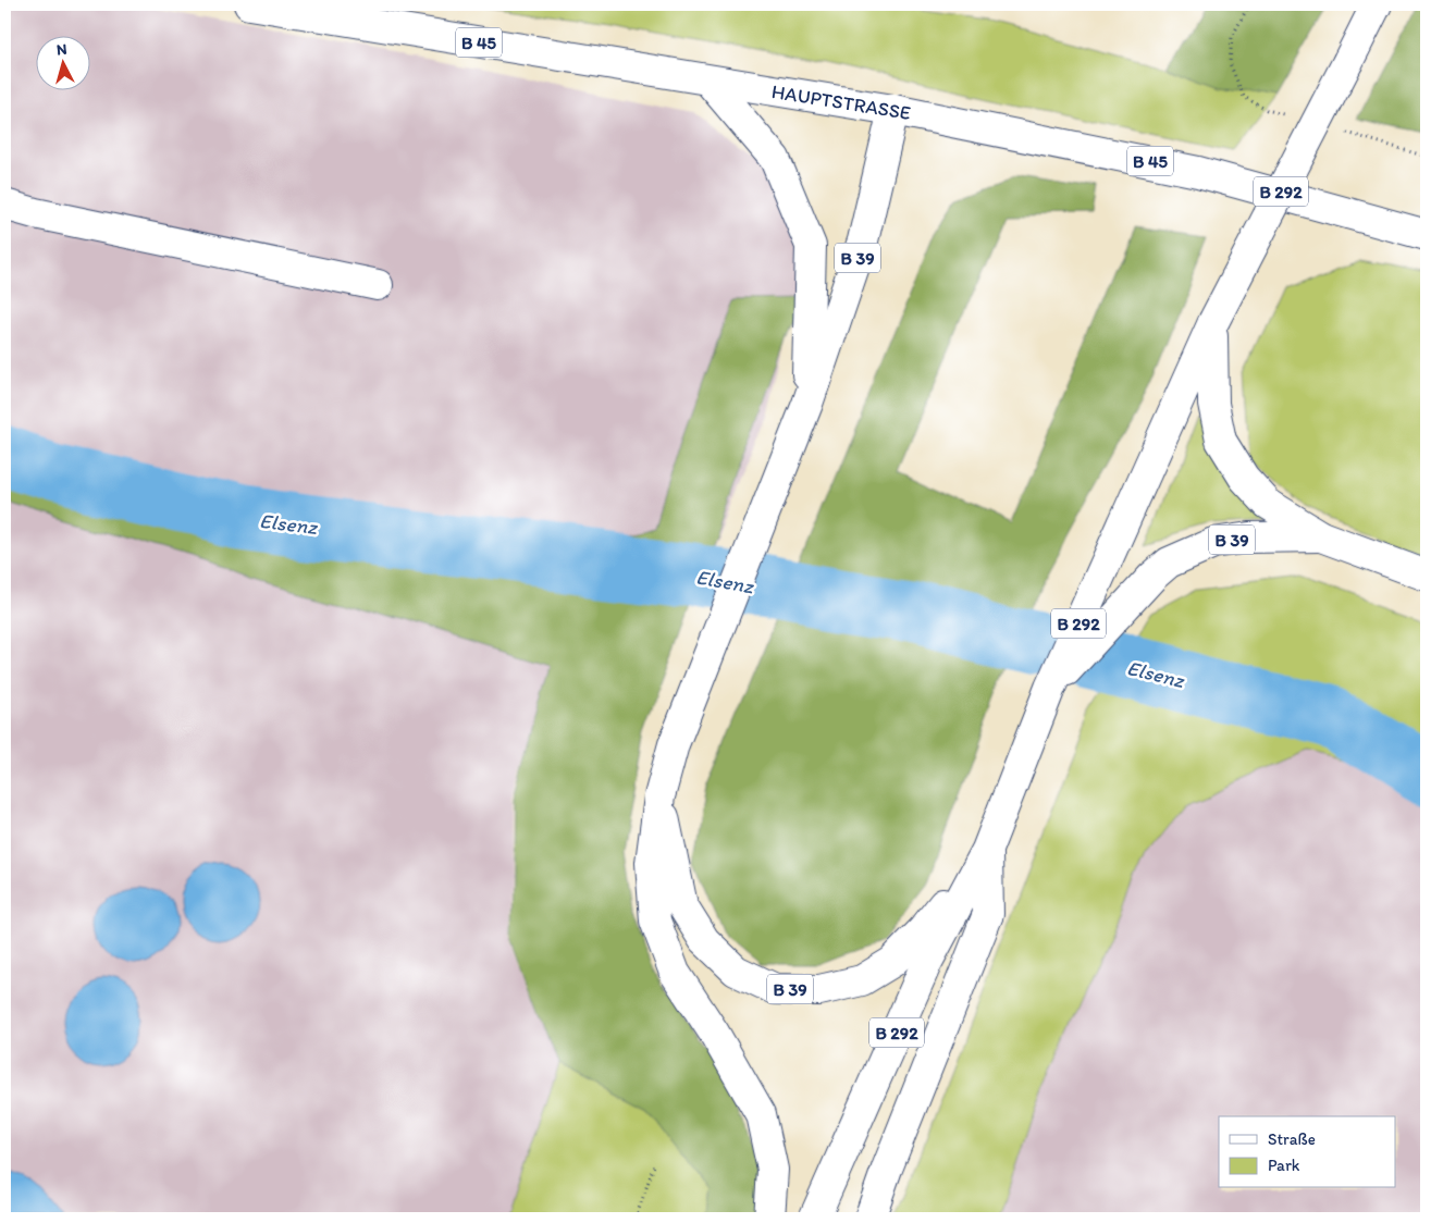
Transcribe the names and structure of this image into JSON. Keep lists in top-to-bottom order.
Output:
{
  "streets": {
    "main road": [
      "B 45",
      "HAUPTSTRASSE",
      "B 292",
      "B 39"
    ]
  },
  "crossings": [
    ["HAUPTSTRASSE", "B 39"],
    ["B 292", "B 39"]
  ],
  "water": ["Elsenz"],
  "legend": ["Straße", "Park"],
  "north": "top"
}
